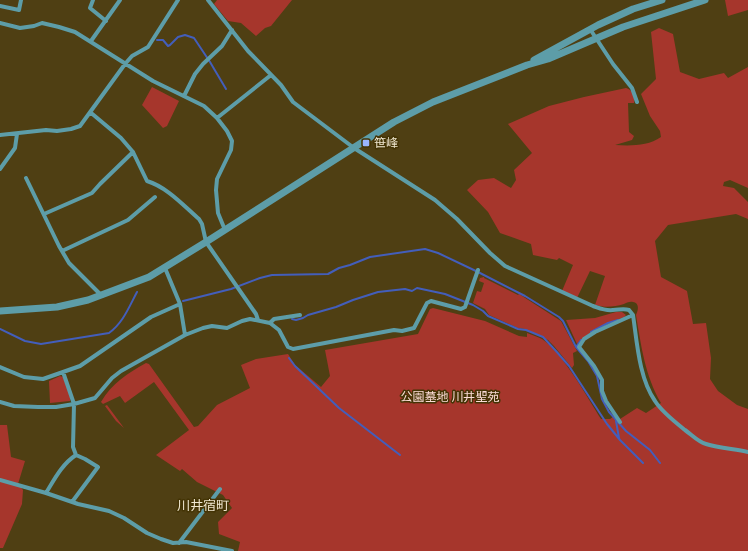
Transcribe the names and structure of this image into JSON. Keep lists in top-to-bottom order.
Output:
{
  "districts": ["川井宿町"],
  "parks": ["公園墓地 川井聖苑"],
  "places": {
    "transit": ["笹峰"]
  }
}
